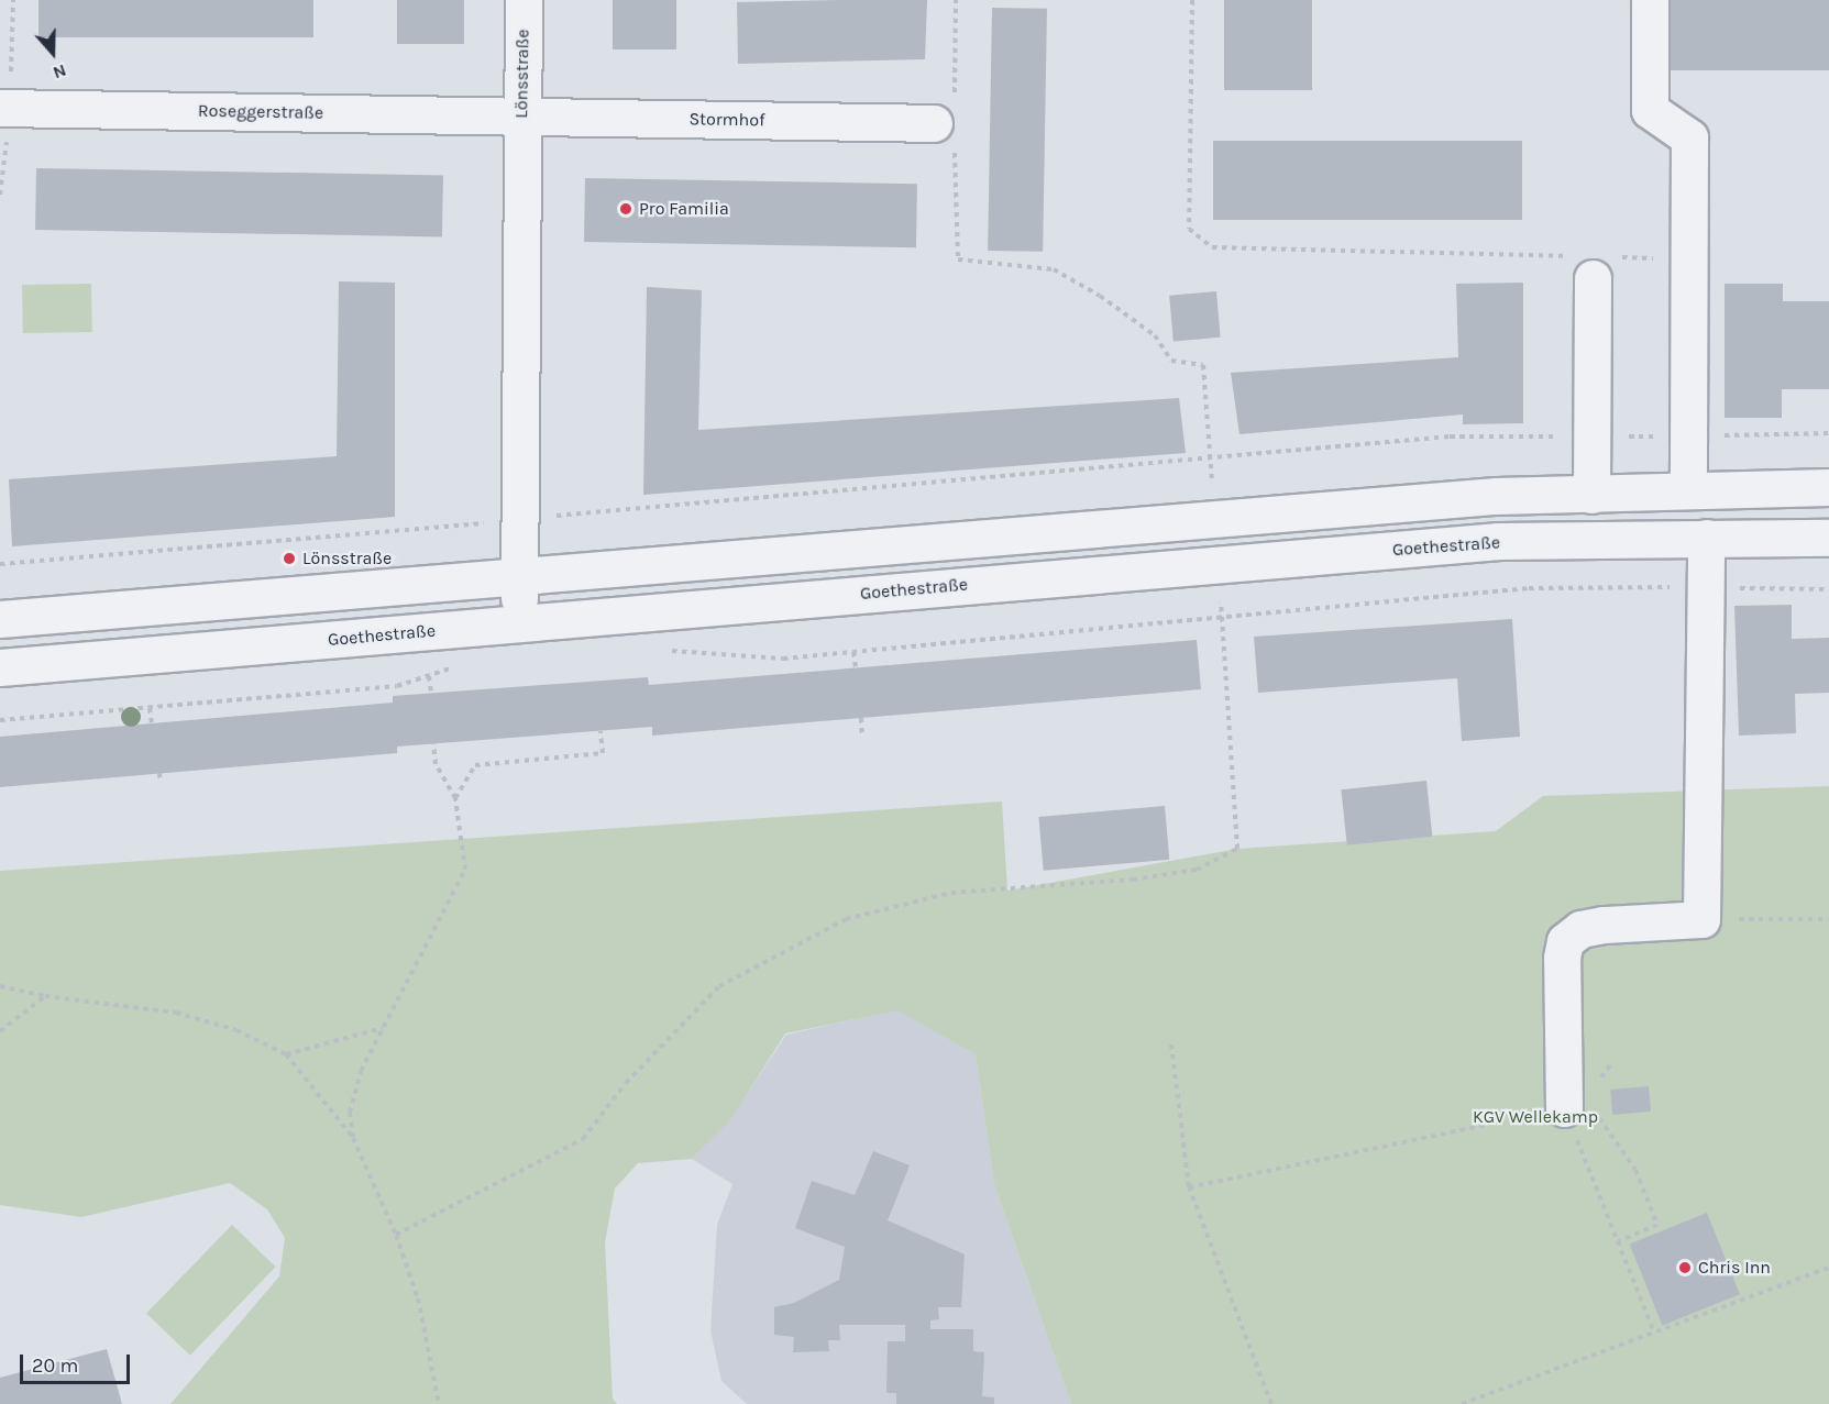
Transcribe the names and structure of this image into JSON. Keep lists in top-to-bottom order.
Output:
{
  "streets": {
    "street": [
      "Lönsstraße",
      "Roseggerstraße",
      "Stormhof",
      "Goethestraße"
    ]
  },
  "crossings": [
    ["Lönsstraße", "Roseggerstraße"],
    ["Lönsstraße", "Stormhof"],
    ["Lönsstraße", "Goethestraße"],
    ["Roseggerstraße", "Stormhof"]
  ],
  "parks": ["KGV Wellekamp"],
  "places": ["Pro Familia", "Lönsstraße", "Chris Inn"],
  "scale_bar": "20 m",
  "north": "bottom"
}
